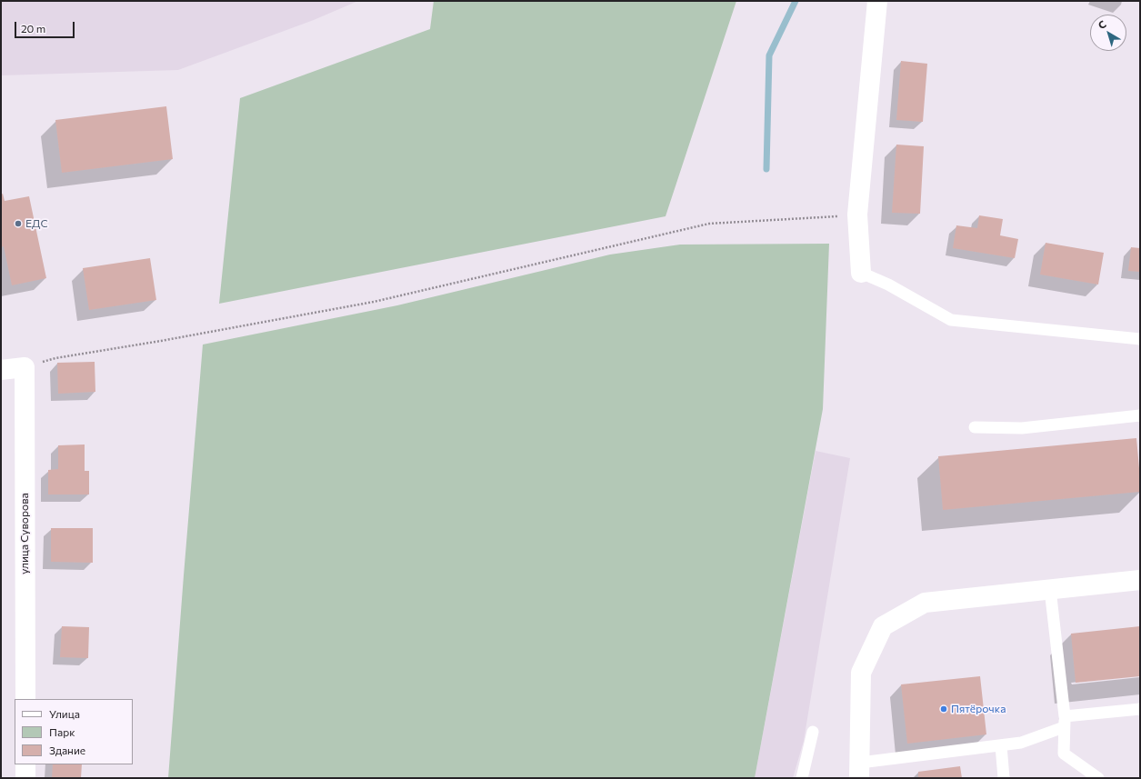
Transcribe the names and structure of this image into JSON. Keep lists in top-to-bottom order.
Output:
{
  "streets": {
    "street": ["улица Суворова"]
  },
  "places": ["ЕДС", "Пятёрочка"],
  "legend": ["Улица", "Парк", "Здание"],
  "scale_bar": "20 m",
  "north": "top left"
}
